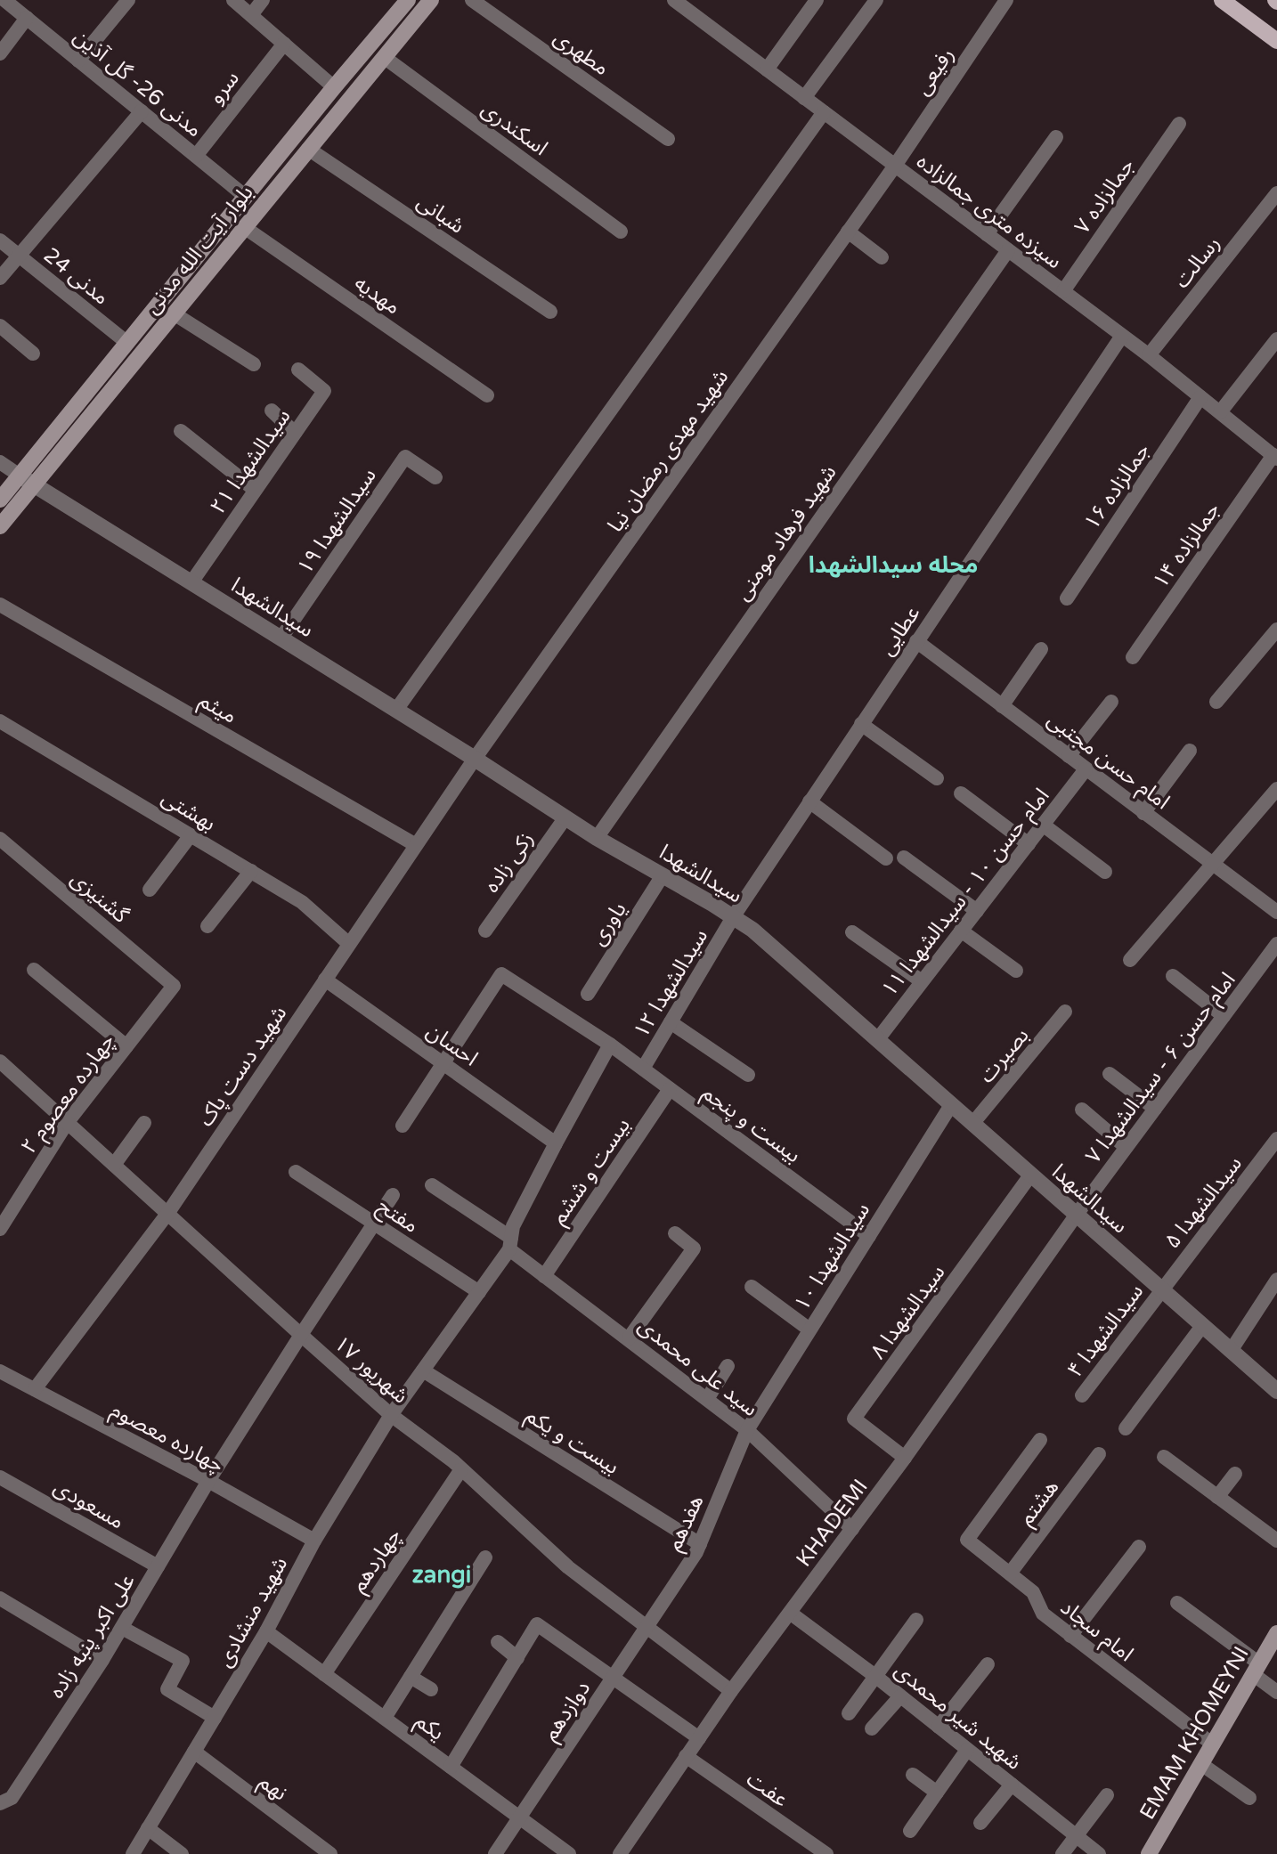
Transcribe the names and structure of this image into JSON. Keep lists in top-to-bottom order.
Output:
{
  "streets": {
    "main road": ["بلوار آیت الله مدنی", "EMAM KHOMEYNI"],
    "street": [
      "مطهری",
      "رفیعی",
      "مدنی 26- گل آذین",
      "سرو",
      "اسکندری",
      "جمالزاده ۷",
      "سیزده متری جمالزاده",
      "شبانی",
      "رسالت",
      "مدنی 24",
      "مهدیه",
      "شهید مهدی رمضان نیا",
      "سیدالشهدا ۲۱",
      "جمالزاده ۱۶",
      "سیدالشهدا ۱۹",
      "شهید فرهاد مومنی",
      "جمالزاده ۱۴",
      "سیدالشهدا",
      "عطایی",
      "میثم",
      "امام حسن مجتبی",
      "بهشتی",
      "زکی زاده",
      "امام حسن ۱۰ - سیدالشهدا ۱۱",
      "گشنیزی",
      "یاوری",
      "سیدالشهدا ۱۲",
      "احسان",
      "بصیرت",
      "شهید دست پاک",
      "امام حسن ۶ - سیدالشهدا ۷",
      "چهارده معصوم ۲",
      "بیست و پنجم",
      "بیست و ششم",
      "سیدالشهدا ۵",
      "مفتح",
      "سیدالشهدا ۱۰",
      "سیدالشهدا ۸",
      "سیدالشهدا ۴",
      "سید علی محمدی",
      "۱۷ شهریور",
      "چهارده معصوم",
      "بیست و یکم",
      "هشتم",
      "مسعودی",
      "هفدهم",
      "KHADEMI",
      "چهاردهم",
      "شهید منشادی",
      "امام سجاد",
      "علی اکبر پنبه زاده",
      "دوازدهم",
      "شهید شیر محمدی",
      "یکم",
      "نهم",
      "عفت"
    ]
  },
  "crossings": [
    ["رفیعی", "سیزده متری جمالزاده"],
    ["رفیعی", "شهید مهدی رمضان نیا"],
    ["مدنی 26- گل آذین", "سرو"],
    ["مدنی 26- گل آذین", "بلوار آیت الله مدنی"],
    ["اسکندری", "بلوار آیت الله مدنی"],
    ["جمالزاده ۷", "سیزده متری جمالزاده"],
    ["سیزده متری جمالزاده", "رسالت"],
    ["سیزده متری جمالزاده", "شهید مهدی رمضان نیا"],
    ["سیزده متری جمالزاده", "جمالزاده ۱۶"],
    ["سیزده متری جمالزاده", "شهید فرهاد مومنی"],
    ["سیزده متری جمالزاده", "جمالزاده ۱۴"],
    ["سیزده متری جمالزاده", "عطایی"],
    ["شبانی", "بلوار آیت الله مدنی"],
    ["بلوار آیت الله مدنی", "مدنی 24"],
    ["بلوار آیت الله مدنی", "مهدیه"],
    ["بلوار آیت الله مدنی", "سیدالشهدا"],
    ["شهید مهدی رمضان نیا", "سیدالشهدا"],
    ["شهید مهدی رمضان نیا", "شهید دست پاک"],
    ["سیدالشهدا ۲۱", "سیدالشهدا"],
    ["سیدالشهدا ۱۹", "سیدالشهدا"],
    ["شهید فرهاد مومنی", "سیدالشهدا"],
    ["سیدالشهدا", "عطایی"],
    ["سیدالشهدا", "زکی زاده"],
    ["سیدالشهدا", "امام حسن ۱۰ - سیدالشهدا ۱۱"],
    ["سیدالشهدا", "یاوری"],
    ["سیدالشهدا", "سیدالشهدا ۱۲"],
    ["سیدالشهدا", "بصیرت"],
    ["سیدالشهدا", "شهید دست پاک"],
    ["سیدالشهدا", "امام حسن ۶ - سیدالشهدا ۷"],
    ["سیدالشهدا", "سیدالشهدا ۵"],
    ["سیدالشهدا", "سیدالشهدا ۱۰"],
    ["سیدالشهدا", "سیدالشهدا ۸"],
    ["سیدالشهدا", "سیدالشهدا ۴"],
    ["سیدالشهدا", "KHADEMI"],
    ["عطایی", "امام حسن مجتبی"],
    ["عطایی", "سیدالشهدا ۱۲"],
    ["میثم", "شهید دست پاک"],
    ["امام حسن مجتبی", "امام حسن ۱۰ - سیدالشهدا ۱۱"],
    ["بهشتی", "شهید دست پاک"],
    ["گشنیزی", "چهارده معصوم ۲"],
    ["سیدالشهدا ۱۲", "بیست و پنجم"],
    ["احسان", "شهید دست پاک"],
    ["احسان", "بیست و پنجم"],
    ["احسان", "شهید منشادی"],
    ["شهید دست پاک", "۱۷ شهریور"],
    ["شهید دست پاک", "چهارده معصوم"],
    ["امام حسن ۶ - سیدالشهدا ۷", "KHADEMI"],
    ["چهارده معصوم ۲", "۱۷ شهریور"],
    ["بیست و پنجم", "بیست و ششم"],
    ["بیست و پنجم", "سیدالشهدا ۱۰"],
    ["بیست و پنجم", "شهید منشادی"],
    ["بیست و ششم", "سید علی محمدی"],
    ["سیدالشهدا ۵", "سیدالشهدا ۴"],
    ["مفتح", "شهید منشادی"],
    ["مفتح", "علی اکبر پنبه زاده"],
    ["سیدالشهدا ۱۰", "سید علی محمدی"],
    ["سیدالشهدا ۱۰", "هفدهم"],
    ["سیدالشهدا ۸", "KHADEMI"],
    ["سید علی محمدی", "هفدهم"],
    ["سید علی محمدی", "KHADEMI"],
    ["سید علی محمدی", "شهید منشادی"],
    ["۱۷ شهریور", "هفدهم"],
    ["۱۷ شهریور", "KHADEMI"],
    ["۱۷ شهریور", "چهاردهم"],
    ["۱۷ شهریور", "شهید منشادی"],
    ["۱۷ شهریور", "علی اکبر پنبه زاده"],
    ["۱۷ شهریور", "دوازدهم"],
    ["چهارده معصوم", "شهید منشادی"],
    ["چهارده معصوم", "علی اکبر پنبه زاده"],
    ["بیست و یکم", "هفدهم"],
    ["بیست و یکم", "شهید منشادی"],
    ["هشتم", "امام سجاد"],
    ["مسعودی", "علی اکبر پنبه زاده"],
    ["هفدهم", "دوازدهم"],
    ["KHADEMI", "شهید شیر محمدی"],
    ["KHADEMI", "عفت"],
    ["چهاردهم", "یکم"],
    ["شهید منشادی", "یکم"],
    ["شهید منشادی", "نهم"],
    ["امام سجاد", "EMAM KHOMEYNI"],
    ["دوازدهم", "یکم"]
  ],
  "districts": ["محله سیدالشهدا", "zangi"]
}
